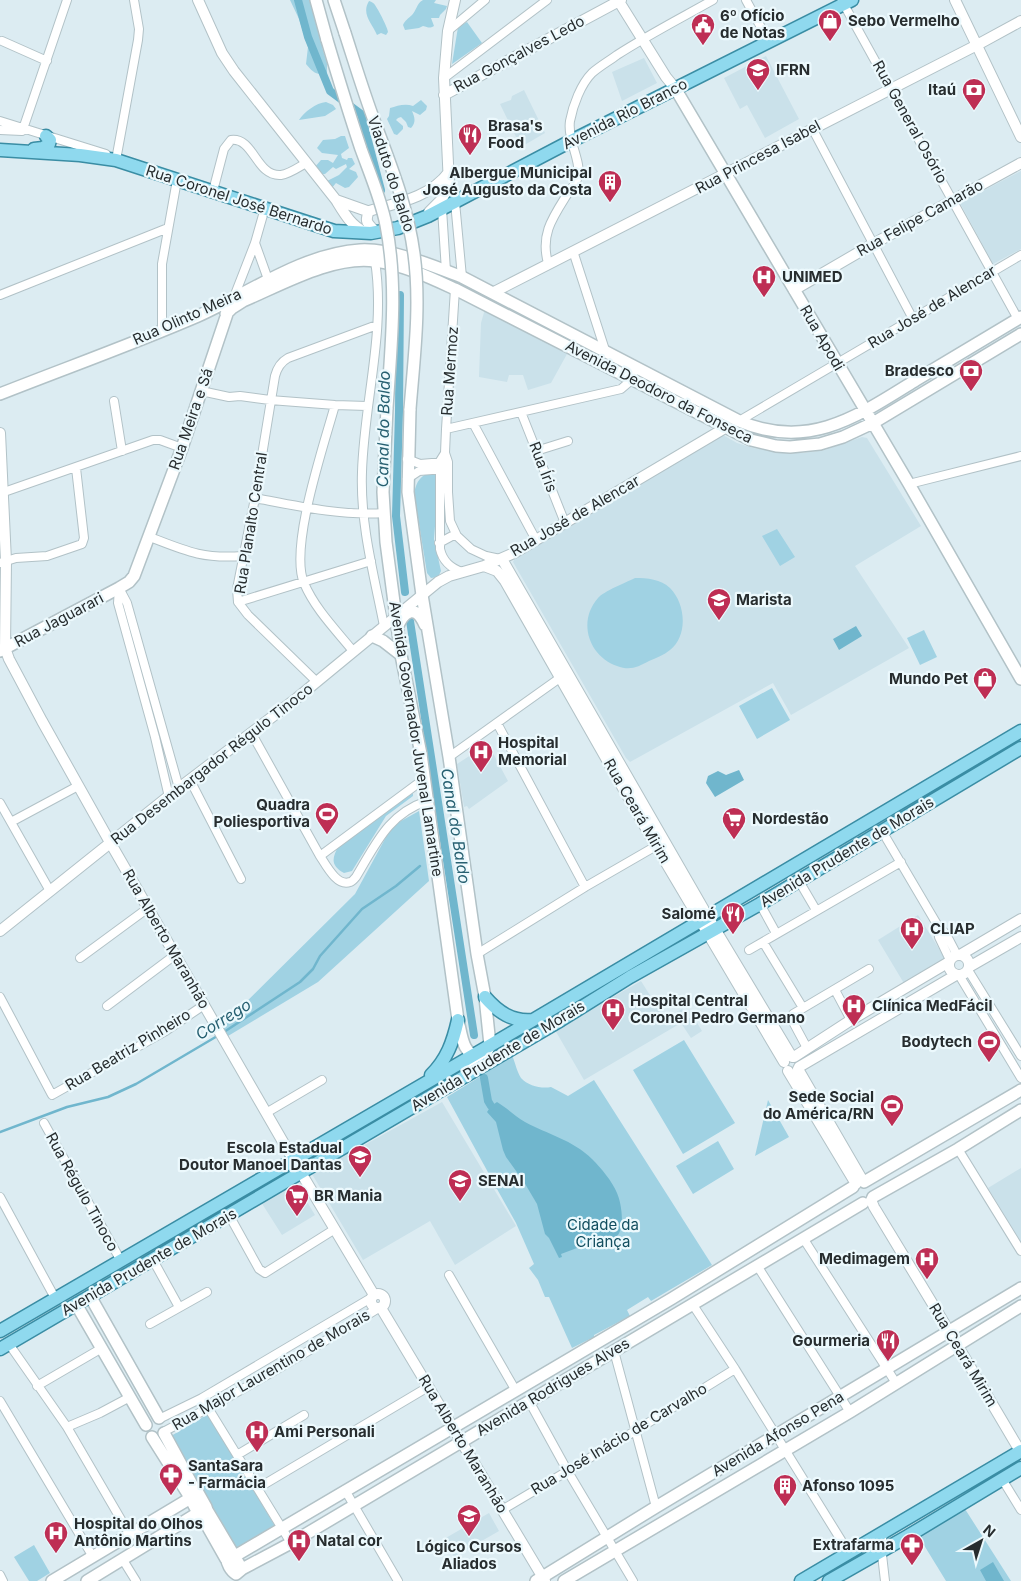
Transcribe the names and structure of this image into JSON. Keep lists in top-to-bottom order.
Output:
{
  "streets": {
    "main road": [
      "Avenida Rio Branco",
      "Viaduto do Baldo",
      "Rua Coronel José Bernardo",
      "Rua Olinto Meira",
      "Rua Apodi",
      "Avenida Deodoro da Fonseca",
      "Rua Meira e Sá",
      "Rua Jaguarari",
      "Avenida Governador Juvenal Lamartine",
      "Avenida Prudente de Morais",
      "Avenida Rodrigues Alves",
      "Avenida Afonso Pena"
    ],
    "street": [
      "Rua Gonçalves Ledo",
      "Rua General Osório",
      "Rua Princesa Isabel",
      "Rua Felipe Camarão",
      "Rua José de Alencar",
      "Rua Mermoz",
      "Rua Íris",
      "Rua Planalto Central",
      "Rua Desembargador Régulo Tinoco",
      "Rua Ceará Mirim",
      "Rua Alberto Maranhão",
      "Rua Beatriz Pinheiro",
      "Rua Régulo Tinoco",
      "Rua Major Laurentino de Morais",
      "Rua José Inácio de Carvalho"
    ]
  },
  "crossings": [
    ["Rua Gonçalves Ledo", "Rua Apodi"],
    ["Avenida Rio Branco", "Rua General Osório"],
    ["Avenida Rio Branco", "Rua Coronel José Bernardo"],
    ["Avenida Rio Branco", "Rua Apodi"],
    ["Rua General Osório", "Rua Princesa Isabel"],
    ["Rua General Osório", "Rua Felipe Camarão"],
    ["Rua General Osório", "Rua José de Alencar"],
    ["Rua General Osório", "Avenida Deodoro da Fonseca"],
    ["Rua Princesa Isabel", "Rua Apodi"],
    ["Rua Princesa Isabel", "Avenida Deodoro da Fonseca"],
    ["Viaduto do Baldo", "Avenida Governador Juvenal Lamartine"],
    ["Rua Coronel José Bernardo", "Rua Meira e Sá"],
    ["Rua Felipe Camarão", "Rua Apodi"],
    ["Rua José de Alencar", "Rua Apodi"],
    ["Rua José de Alencar", "Avenida Deodoro da Fonseca"],
    ["Rua José de Alencar", "Rua Íris"],
    ["Rua José de Alencar", "Avenida Governador Juvenal Lamartine"],
    ["Rua José de Alencar", "Rua Desembargador Régulo Tinoco"],
    ["Rua José de Alencar", "Rua Ceará Mirim"],
    ["Rua Olinto Meira", "Avenida Deodoro da Fonseca"],
    ["Rua Olinto Meira", "Rua Meira e Sá"],
    ["Rua Apodi", "Avenida Deodoro da Fonseca"],
    ["Rua Mermoz", "Avenida Deodoro da Fonseca"],
    ["Rua Meira e Sá", "Rua Jaguarari"],
    ["Rua Planalto Central", "Rua Desembargador Régulo Tinoco"],
    ["Rua Jaguarari", "Rua Alberto Maranhão"],
    ["Avenida Governador Juvenal Lamartine", "Rua Desembargador Régulo Tinoco"],
    ["Avenida Governador Juvenal Lamartine", "Avenida Prudente de Morais"],
    ["Rua Desembargador Régulo Tinoco", "Rua Alberto Maranhão"],
    ["Rua Ceará Mirim", "Avenida Prudente de Morais"],
    ["Rua Ceará Mirim", "Avenida Rodrigues Alves"],
    ["Rua Ceará Mirim", "Avenida Afonso Pena"],
    ["Avenida Prudente de Morais", "Rua Alberto Maranhão"],
    ["Avenida Prudente de Morais", "Rua Régulo Tinoco"],
    ["Rua Alberto Maranhão", "Rua Beatriz Pinheiro"],
    ["Rua Alberto Maranhão", "Rua Major Laurentino de Morais"],
    ["Rua Alberto Maranhão", "Avenida Rodrigues Alves"],
    ["Rua Alberto Maranhão", "Avenida Afonso Pena"],
    ["Rua Alberto Maranhão", "Rua José Inácio de Carvalho"]
  ],
  "water": ["Canal do Baldo", "Corrego"],
  "parks": ["Cidade da Criança"],
  "places": {
    "shop": ["Sebo Vermelho", "Mundo Pet"],
    "public building": ["6º Ofício de Notas"],
    "school or university": [
      "IFRN",
      "Marista",
      "Escola Estadual Doutor Manoel Dantas",
      "SENAI",
      "Lógico Cursos Aliados"
    ],
    "bank": ["Itaú", "Bradesco"],
    "restaurant": ["Brasa's Food", "Salomé", "Gourmeria"],
    "building": ["Albergue Municipal José Augusto da Costa", "Afonso 1095"],
    "hospital": [
      "UNIMED",
      "Hospital Memorial",
      "CLIAP",
      "Clínica MedFácil",
      "Hospital Central Coronel Pedro Germano",
      "Medimagem",
      "Ami Personali",
      "Hospital do Olhos Antônio Martins",
      "Natal cor"
    ],
    "sports": ["Quadra Poliesportiva", "Bodytech", "Sede Social do América/RN"],
    "supermarket": ["Nordestão", "BR Mania"],
    "pharmacy": ["SantaSara - Farmácia", "Extrafarma"]
  },
  "north": "top right"
}
